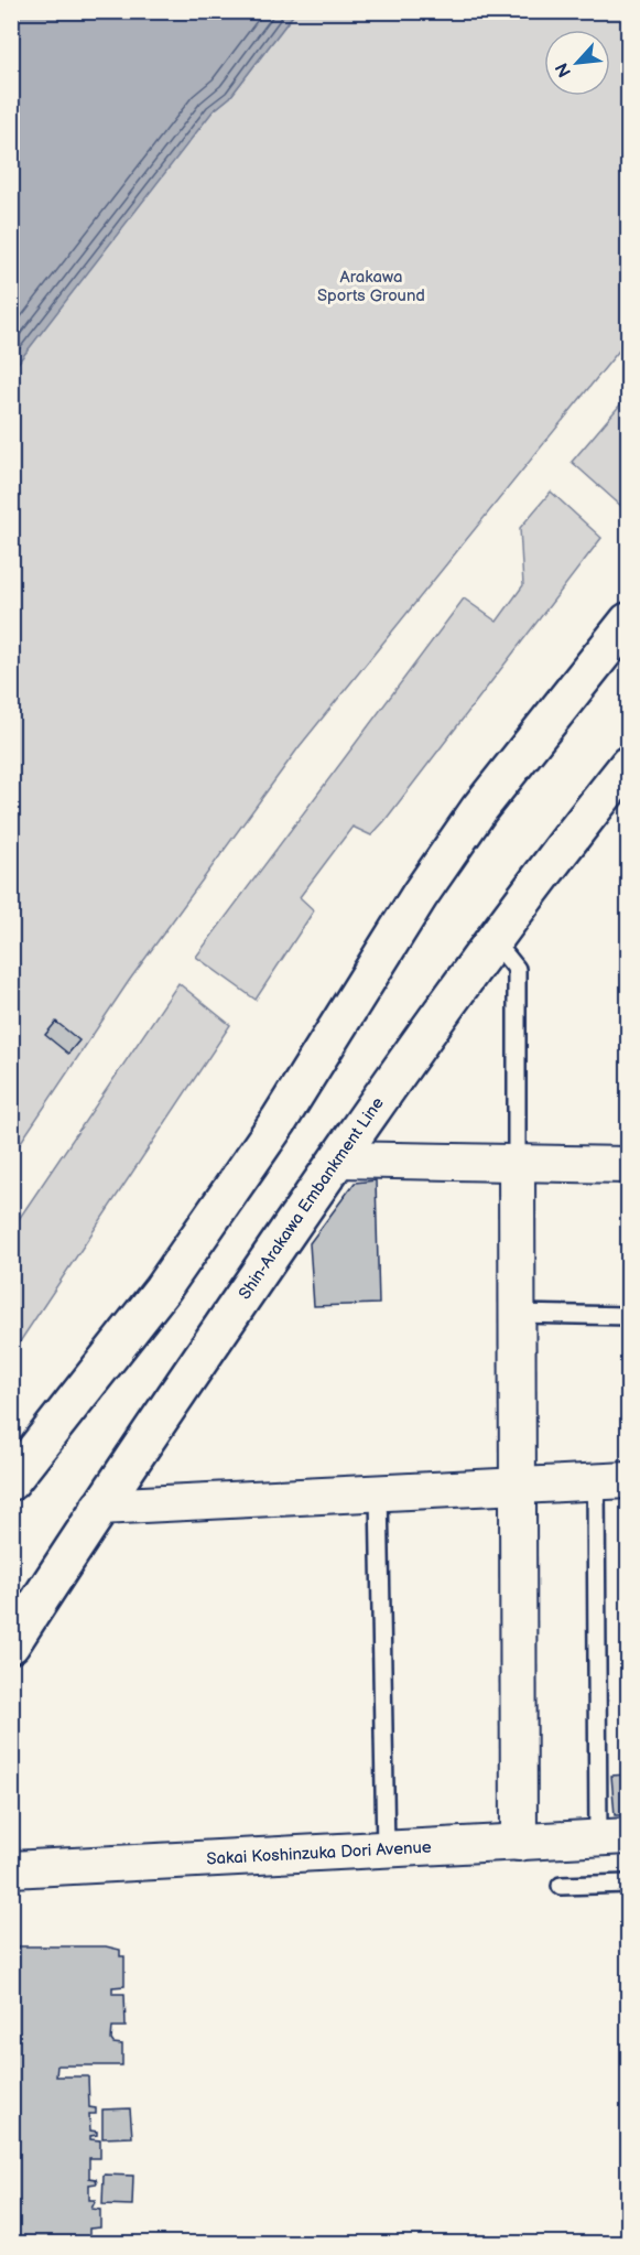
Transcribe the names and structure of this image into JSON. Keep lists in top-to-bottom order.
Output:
{
  "streets": {
    "main road": ["Shin-Arakawa Embankment Line"],
    "street": ["Sakai Koshinzuka Dori Avenue"]
  },
  "parks": ["Arakawa Sports Ground"],
  "north": "bottom left"
}
